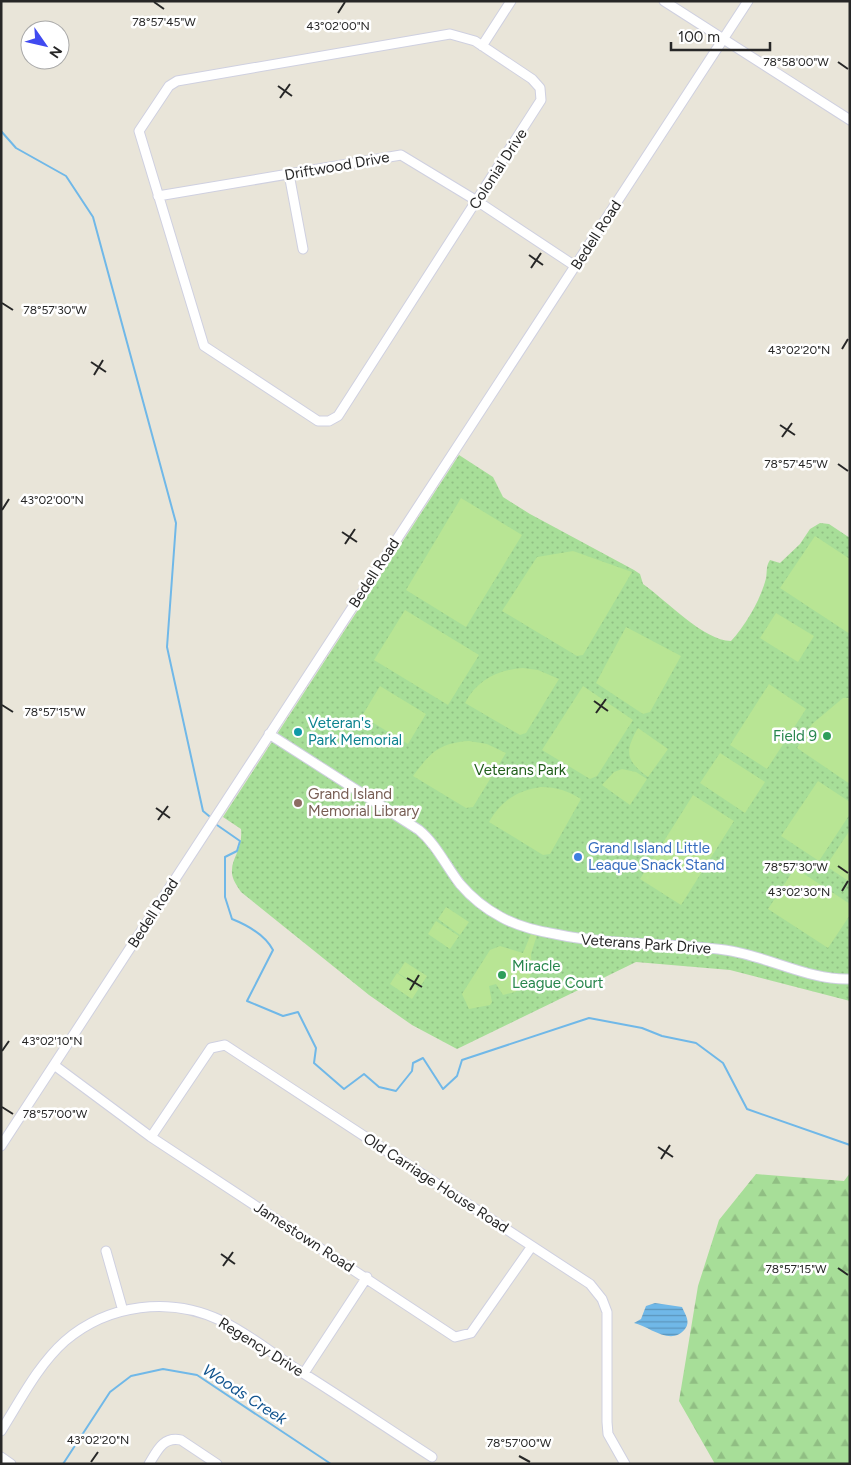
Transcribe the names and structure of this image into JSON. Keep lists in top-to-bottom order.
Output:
{
  "streets": {
    "street": [
      "Driftwood Drive",
      "Colonial Drive",
      "Bedell Road",
      "Veterans Park Drive",
      "Old Carriage House Road",
      "Jamestown Road",
      "Regency Drive"
    ]
  },
  "crossings": [
    ["Driftwood Drive", "Colonial Drive"],
    ["Driftwood Drive", "Bedell Road"],
    ["Bedell Road", "Veterans Park Drive"],
    ["Bedell Road", "Jamestown Road"],
    ["Old Carriage House Road", "Jamestown Road"]
  ],
  "water": ["Woods Creek"],
  "parks": ["Veterans Park"],
  "places": [
    "Veteran's Park Memorial",
    "Field 9",
    "Grand Island Memorial Library",
    "Grand Island Little Leaque Snack Stand",
    "Miracle League Court"
  ],
  "scale_bar": "100 m",
  "north": "bottom right",
  "coordinates": [
    "78°57'45\"W",
    "43°02'00\"N",
    "78°58'00\"W",
    "78°57'30\"W",
    "43°02'20\"N",
    "78°57'15\"W",
    "43°02'30\"N",
    "43°02'10\"N",
    "78°57'00\"W"
  ]
}
